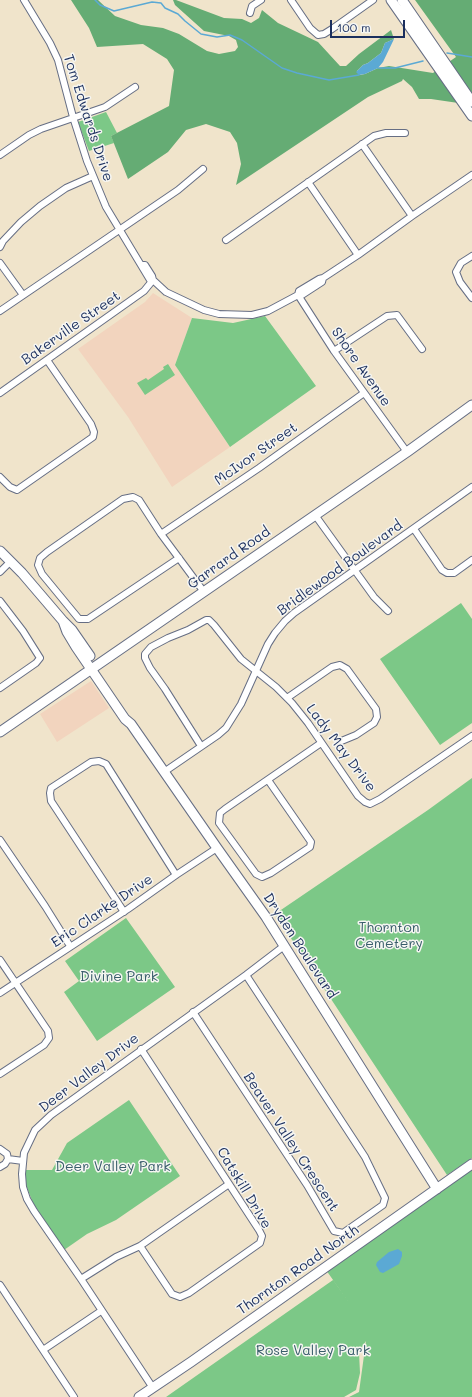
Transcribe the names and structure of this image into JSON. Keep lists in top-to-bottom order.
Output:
{
  "streets": {
    "street": [
      "Tom Edwards Drive",
      "Bakerville Street",
      "Shore Avenue",
      "McIvor Street",
      "Garrard Road",
      "Bridlewood Boulevard",
      "Lady May Drive",
      "Eric Clarke Drive",
      "Dryden Boulevard",
      "Deer Valley Drive",
      "Beaver Valley Crescent",
      "Catskill Drive",
      "Thornton Road North"
    ]
  },
  "crossings": [
    ["Tom Edwards Drive", "Bakerville Street"],
    ["Tom Edwards Drive", "Shore Avenue"],
    ["Shore Avenue", "McIvor Street"],
    ["Shore Avenue", "Garrard Road"],
    ["Garrard Road", "Dryden Boulevard"],
    ["Bridlewood Boulevard", "Lady May Drive"],
    ["Bridlewood Boulevard", "Dryden Boulevard"],
    ["Eric Clarke Drive", "Dryden Boulevard"],
    ["Dryden Boulevard", "Deer Valley Drive"],
    ["Dryden Boulevard", "Thornton Road North"],
    ["Deer Valley Drive", "Beaver Valley Crescent"],
    ["Deer Valley Drive", "Catskill Drive"],
    ["Deer Valley Drive", "Thornton Road North"]
  ],
  "parks": [
    "Thornton Cemetery",
    "Divine Park",
    "Deer Valley Park",
    "Rose Valley Park"
  ],
  "scale_bar": "100 m"
}
